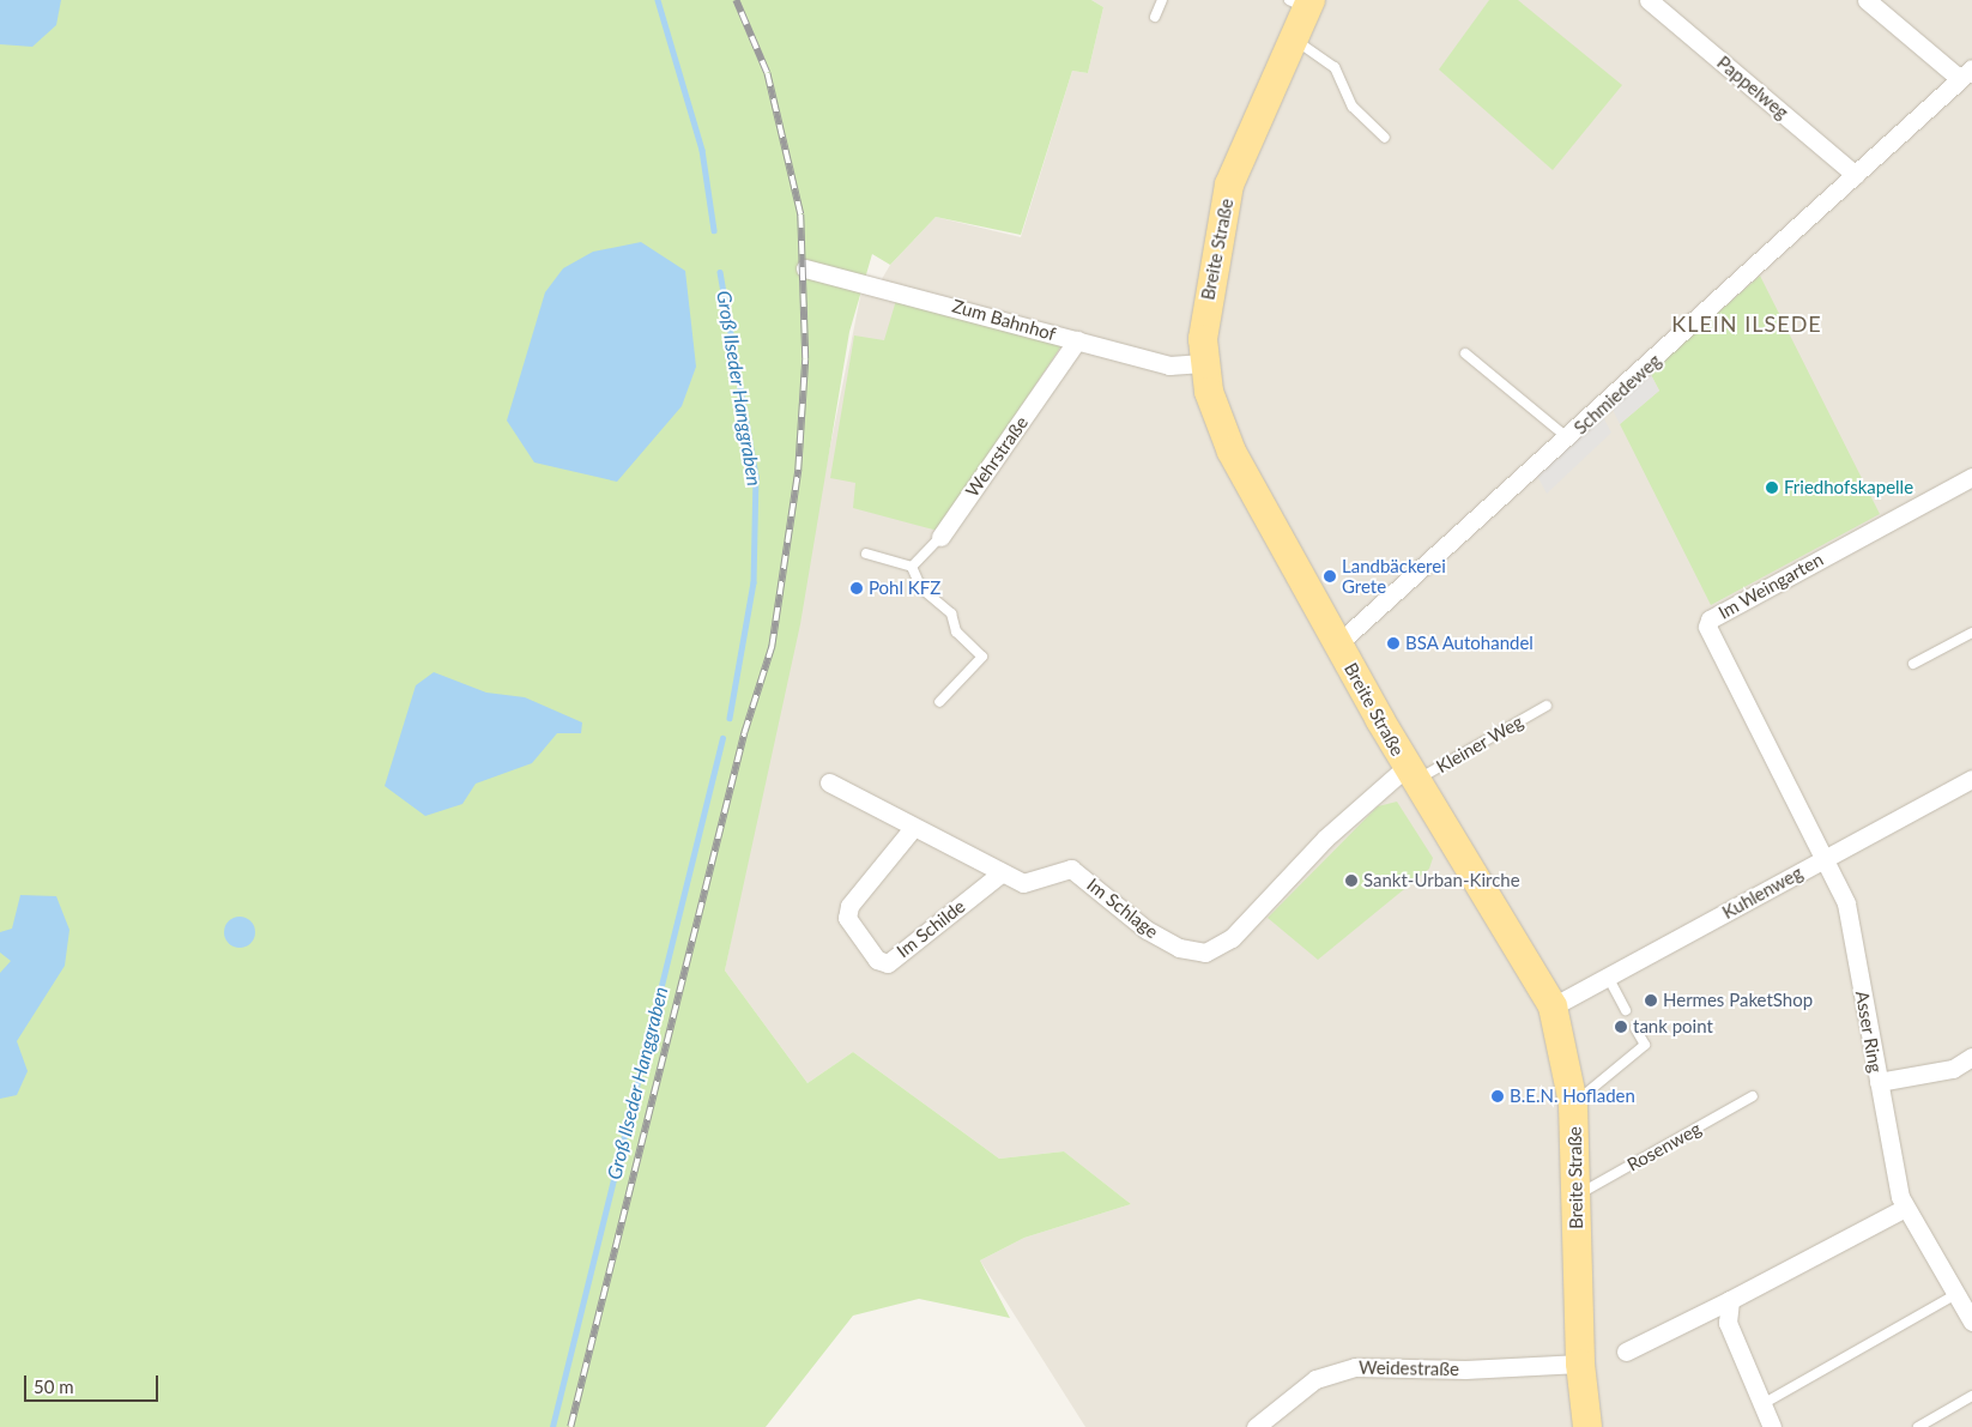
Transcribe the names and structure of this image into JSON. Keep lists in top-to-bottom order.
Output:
{
  "streets": {
    "main road": ["Breite Straße"],
    "street": [
      "Pappelweg",
      "Zum Bahnhof",
      "Schmiedeweg",
      "Wehrstraße",
      "Im Weingarten",
      "Kuhlenweg",
      "Im Schlage",
      "Im Schilde",
      "Asser Ring",
      "Weidestraße"
    ],
    "lane": ["Kleiner Weg", "Rosenweg"]
  },
  "crossings": [
    ["Pappelweg", "Schmiedeweg"],
    ["Breite Straße", "Zum Bahnhof"],
    ["Breite Straße", "Schmiedeweg"],
    ["Breite Straße", "Kleiner Weg"],
    ["Breite Straße", "Kuhlenweg"],
    ["Breite Straße", "Im Schlage"],
    ["Breite Straße", "Rosenweg"],
    ["Breite Straße", "Weidestraße"],
    ["Zum Bahnhof", "Wehrstraße"],
    ["Im Weingarten", "Kuhlenweg"],
    ["Im Weingarten", "Asser Ring"],
    ["Kleiner Weg", "Im Schlage"],
    ["Kuhlenweg", "Asser Ring"],
    ["Im Schlage", "Im Schilde"]
  ],
  "districts": ["KLEIN ILSEDE"],
  "water": ["Groß Ilseder Hanggraben"],
  "places": [
    "Friedhofskapelle",
    "Landbäckerei Grete",
    "Pohl KFZ",
    "BSA Autohandel",
    "Sankt-Urban-Kirche",
    "Hermes PaketShop",
    "tank point",
    "B.E.N. Hofladen"
  ],
  "scale_bar": "50 m"
}
